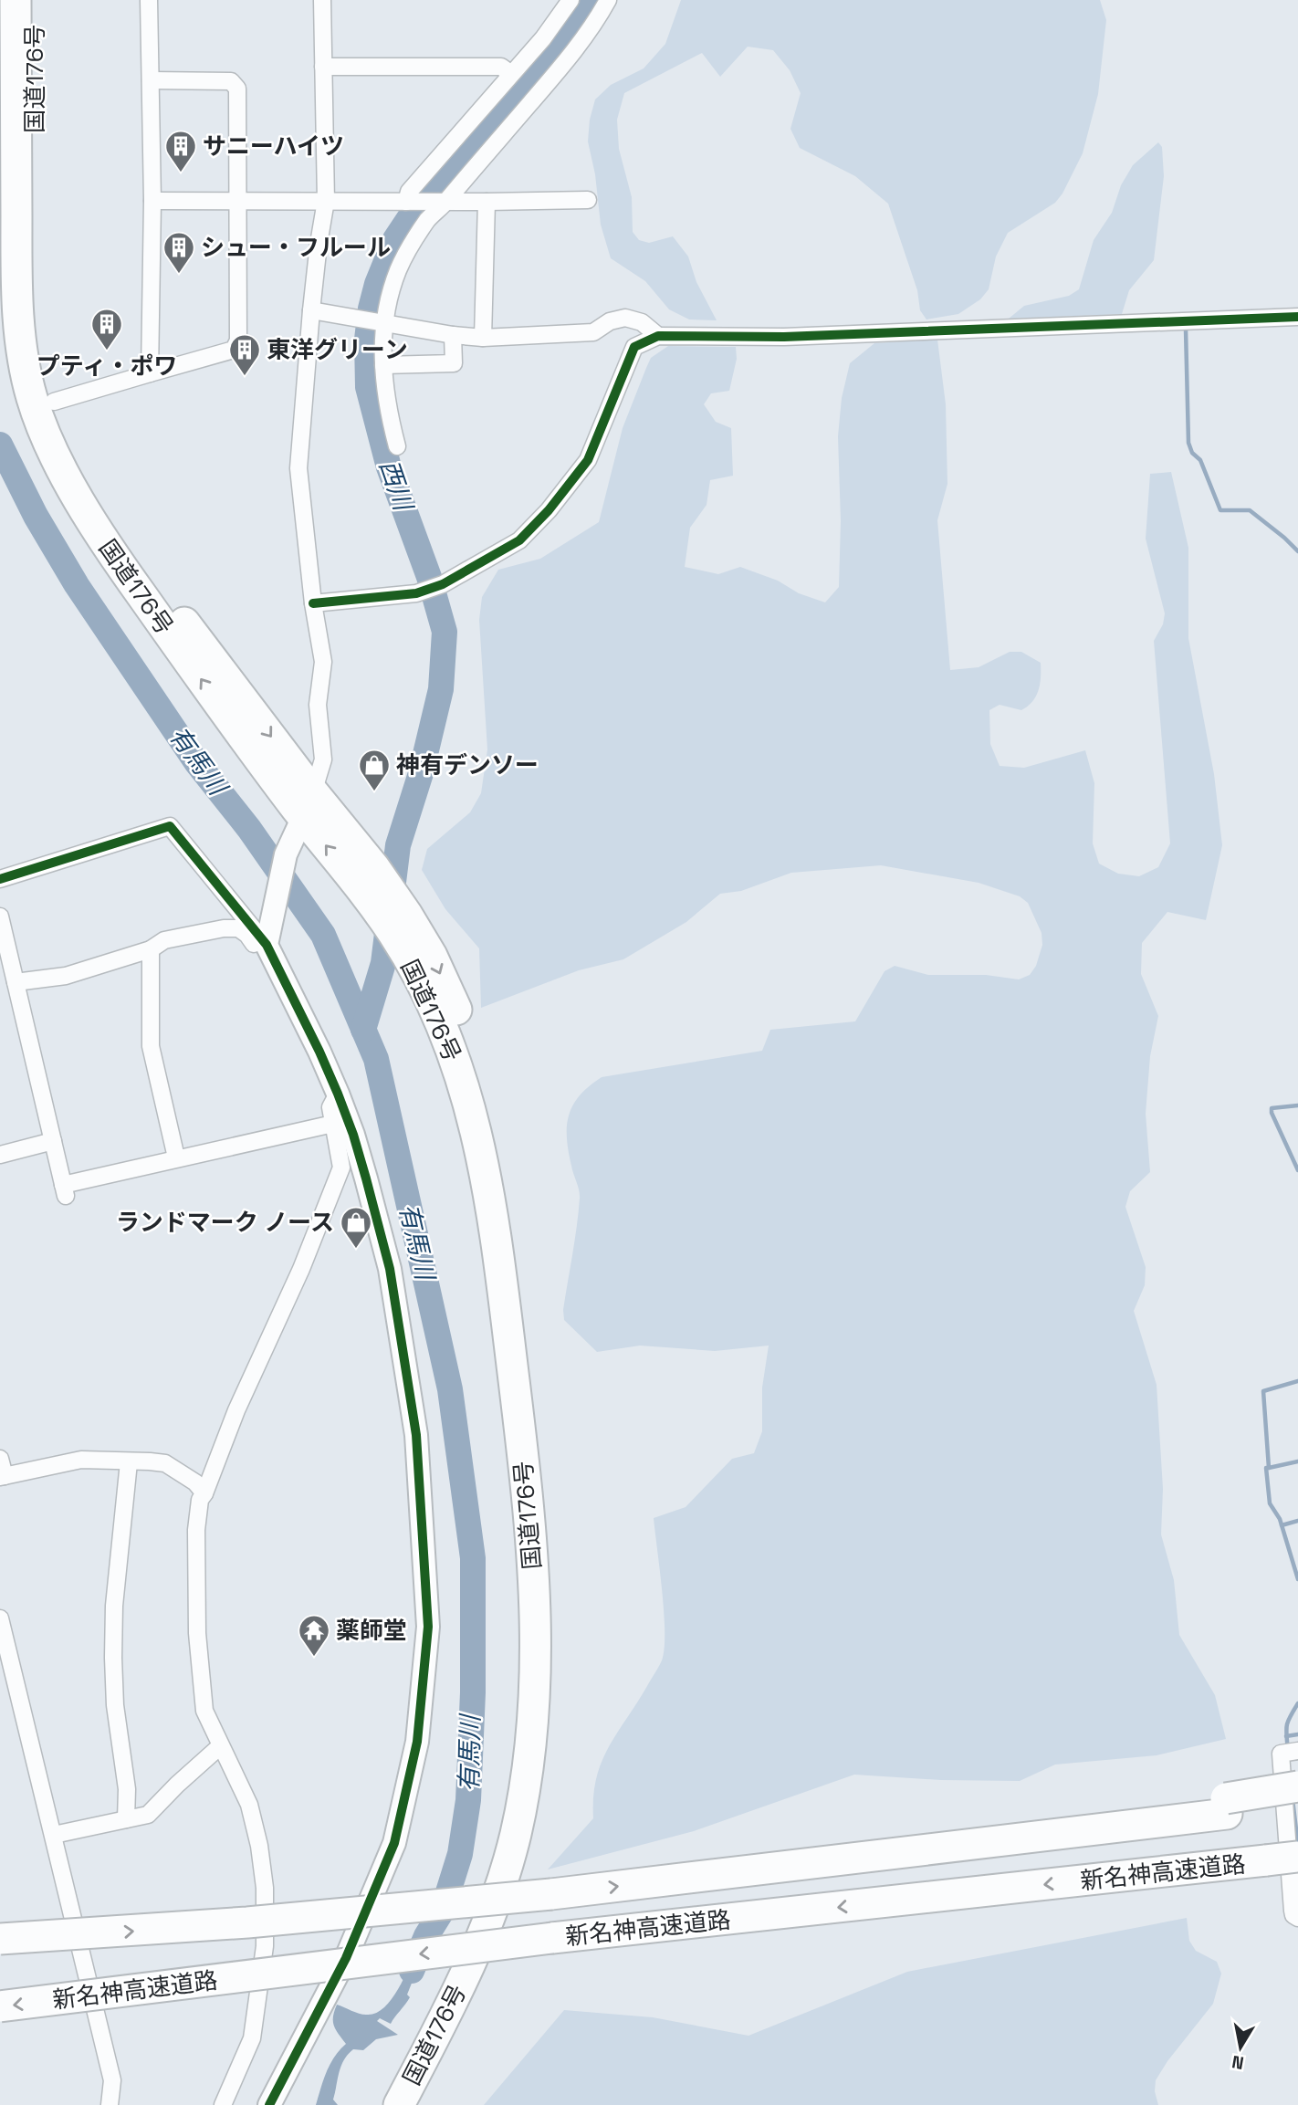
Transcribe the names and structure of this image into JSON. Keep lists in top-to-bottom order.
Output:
{
  "streets": {
    "highway": ["国道176号", "新名神高速道路"]
  },
  "water": ["西川", "有馬川"],
  "places": {
    "building": [
      "サニーハイツ",
      "シュー・フルール",
      "プティ・ポワ",
      "東洋グリーン"
    ],
    "shop": ["神有デンソー", "ランドマーク ノース"],
    "temple": ["薬師堂"]
  },
  "north": "bottom"
}
